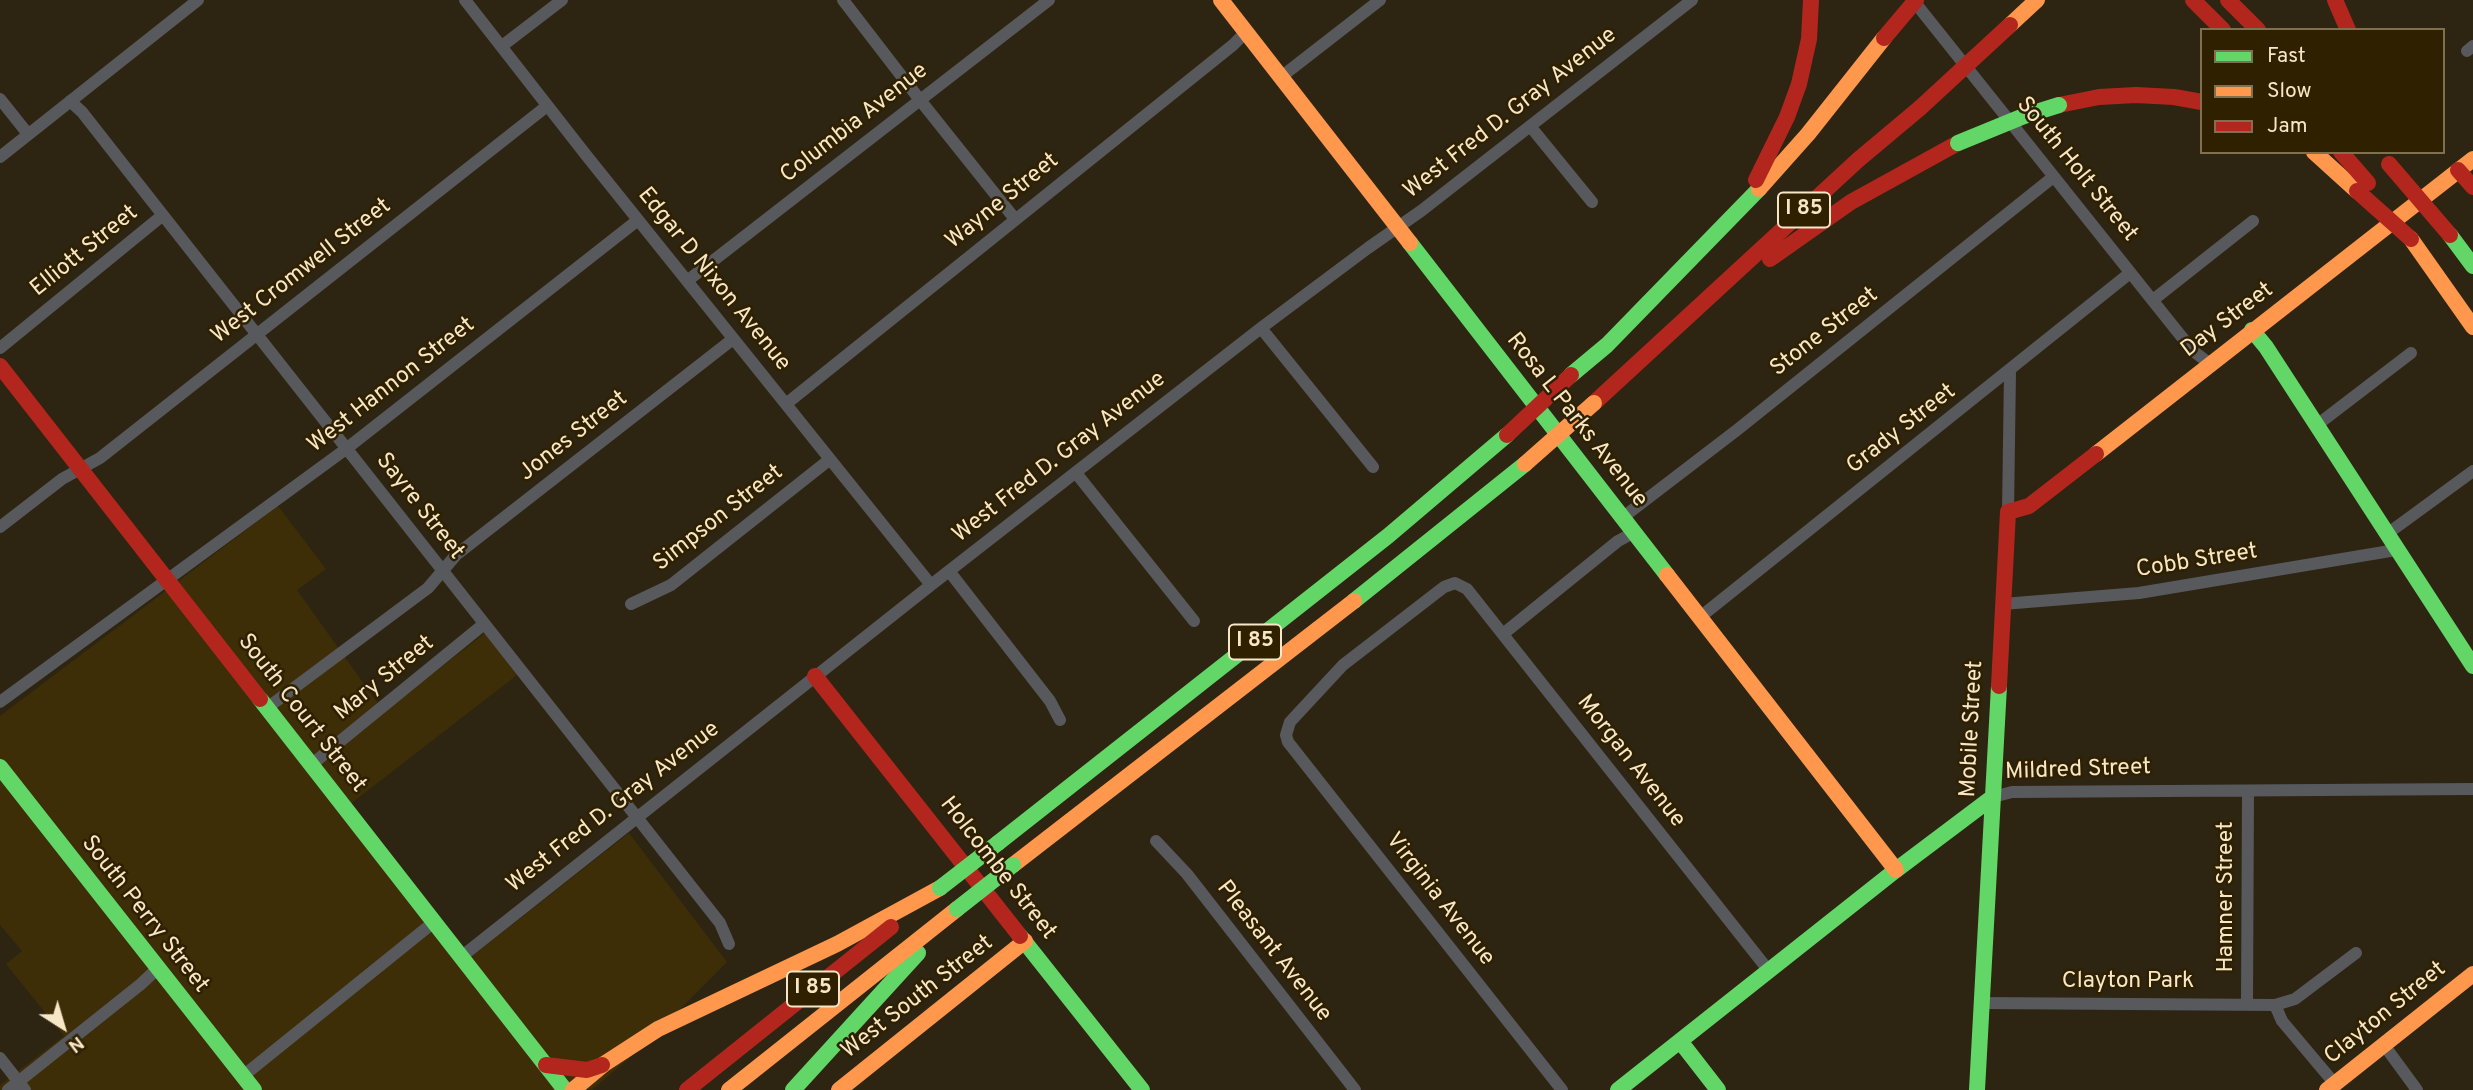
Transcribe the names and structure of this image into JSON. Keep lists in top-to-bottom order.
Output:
{
  "streets": {
    "main road": [
      "I 85",
      "Day Street",
      "Rosa L Parks Avenue",
      "South Court Street",
      "Mobile Street",
      "Mildred Street",
      "Holcombe Street",
      "South Perry Street",
      "West South Street",
      "Clayton Street"
    ],
    "street": [
      "West Fred D. Gray Avenue",
      "Columbia Avenue",
      "South Holt Street",
      "Wayne Street",
      "Elliott Street",
      "West Cromwell Street",
      "Edgar D Nixon Avenue",
      "Stone Street",
      "West Hannon Street",
      "Grady Street",
      "Jones Street",
      "Sayre Street",
      "Simpson Street",
      "Cobb Street",
      "Mary Street",
      "Morgan Avenue",
      "Hamner Street",
      "Virginia Avenue",
      "Pleasant Avenue",
      "Clayton Park"
    ]
  },
  "crossings": [
    ["West Fred D. Gray Avenue", "Edgar D Nixon Avenue"],
    ["West Fred D. Gray Avenue", "Rosa L Parks Avenue"],
    ["West Fred D. Gray Avenue", "Sayre Street"],
    ["West Fred D. Gray Avenue", "South Court Street"],
    ["West Fred D. Gray Avenue", "Holcombe Street"],
    ["Columbia Avenue", "Edgar D Nixon Avenue"],
    ["South Holt Street", "I 85"],
    ["South Holt Street", "Day Street"],
    ["South Holt Street", "Stone Street"],
    ["South Holt Street", "Grady Street"],
    ["Wayne Street", "Edgar D Nixon Avenue"],
    ["Wayne Street", "Rosa L Parks Avenue"],
    ["Elliott Street", "Sayre Street"],
    ["West Cromwell Street", "Edgar D Nixon Avenue"],
    ["West Cromwell Street", "Sayre Street"],
    ["West Cromwell Street", "South Court Street"],
    ["Edgar D Nixon Avenue", "West Hannon Street"],
    ["Edgar D Nixon Avenue", "Jones Street"],
    ["Edgar D Nixon Avenue", "Simpson Street"],
    ["Day Street", "Mobile Street"],
    ["Stone Street", "Rosa L Parks Avenue"],
    ["West Hannon Street", "Sayre Street"],
    ["West Hannon Street", "South Court Street"],
    ["Rosa L Parks Avenue", "Grady Street"],
    ["Rosa L Parks Avenue", "Mildred Street"],
    ["Grady Street", "Mobile Street"],
    ["Jones Street", "Sayre Street"],
    ["Jones Street", "South Court Street"],
    ["Sayre Street", "Mary Street"],
    ["Cobb Street", "Mobile Street"],
    ["Mary Street", "South Court Street"],
    ["Mobile Street", "Mildred Street"],
    ["Mobile Street", "Clayton Park"],
    ["Morgan Avenue", "Mildred Street"],
    ["Morgan Avenue", "Virginia Avenue"],
    ["Mildred Street", "Hamner Street"],
    ["Holcombe Street", "West South Street"],
    ["Hamner Street", "Clayton Park"]
  ],
  "legend": ["Fast", "Slow", "Jam"],
  "north": "bottom right"
}
